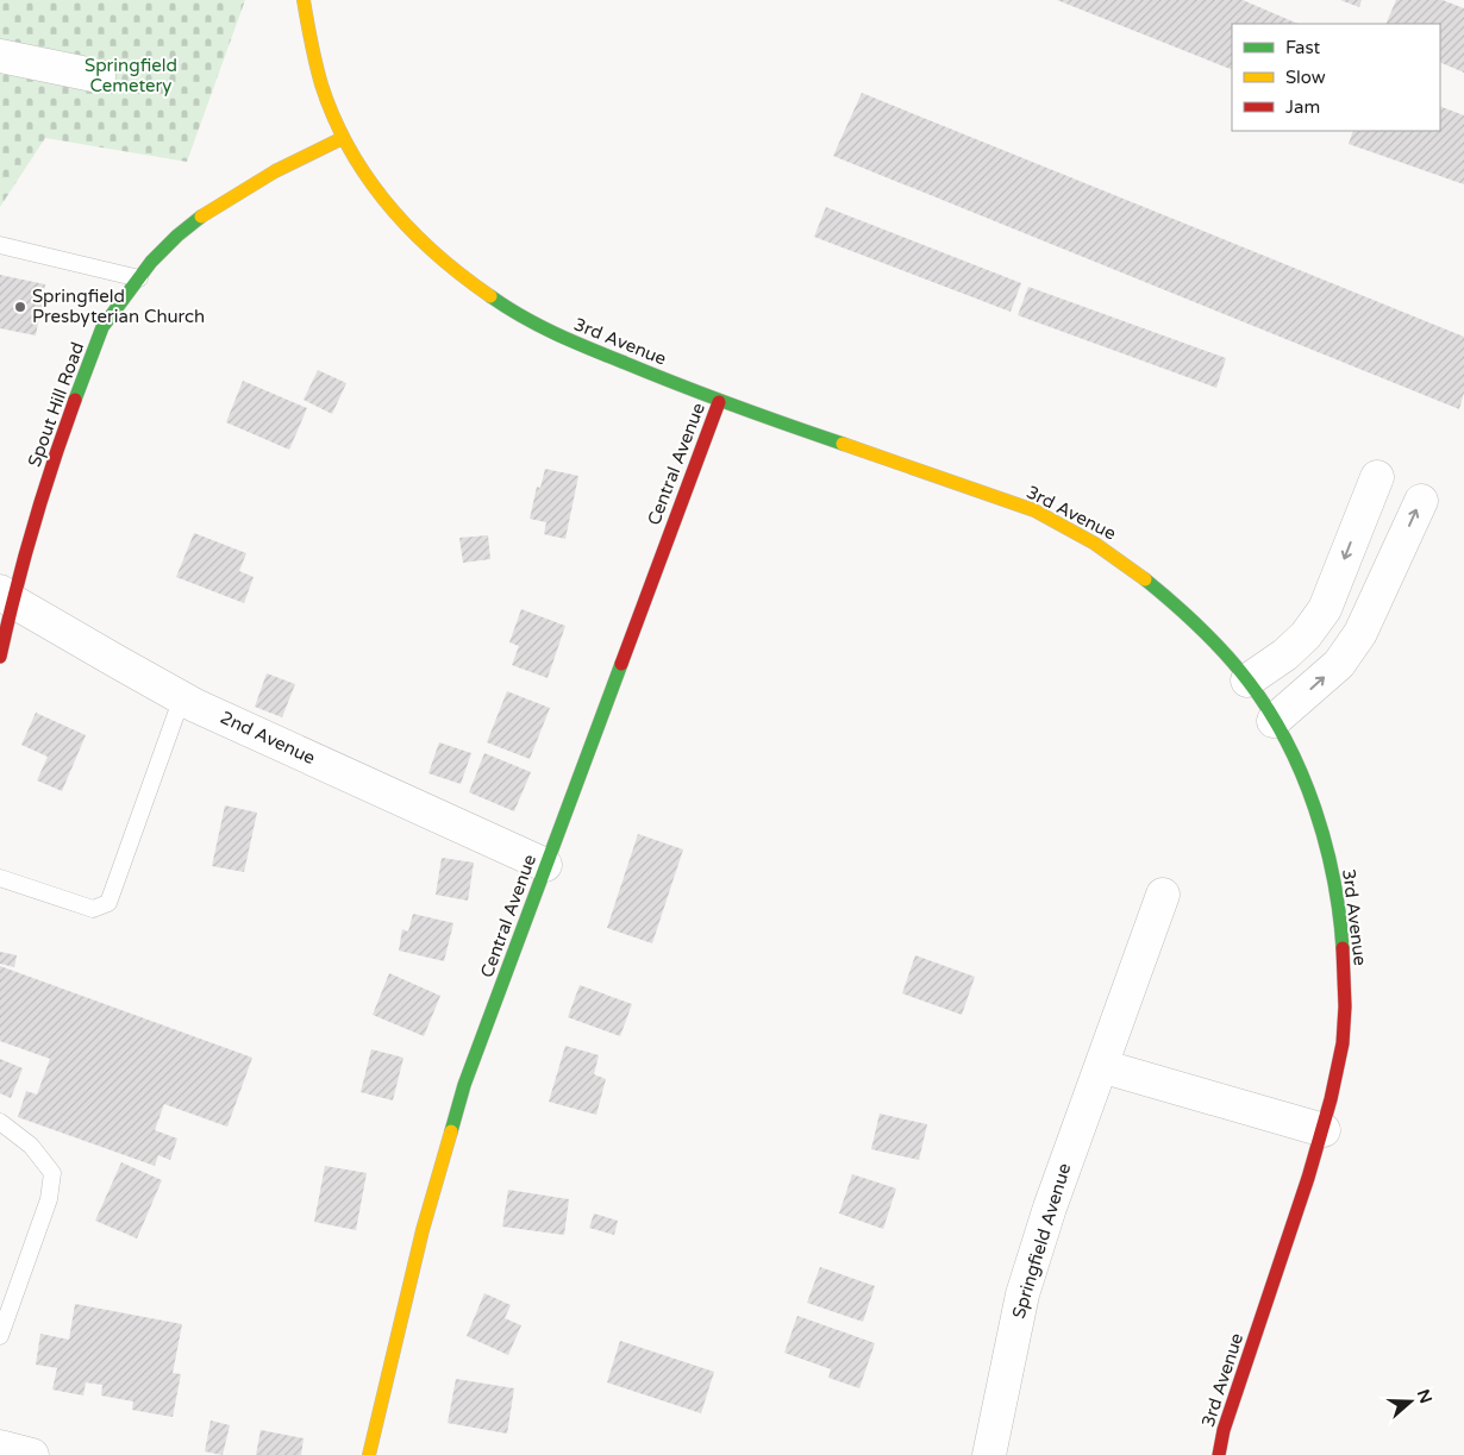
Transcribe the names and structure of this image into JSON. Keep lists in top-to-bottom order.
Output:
{
  "streets": {
    "street": [
      "3rd Avenue",
      "Spout Hill Road",
      "Central Avenue",
      "2nd Avenue",
      "Springfield Avenue"
    ]
  },
  "crossings": [
    ["3rd Avenue", "Spout Hill Road"],
    ["3rd Avenue", "Central Avenue"],
    ["Spout Hill Road", "2nd Avenue"],
    ["Central Avenue", "2nd Avenue"]
  ],
  "parks": ["Springfield Cemetery"],
  "places": ["Springfield Presbyterian Church"],
  "legend": ["Fast", "Slow", "Jam"],
  "north": "right"
}
